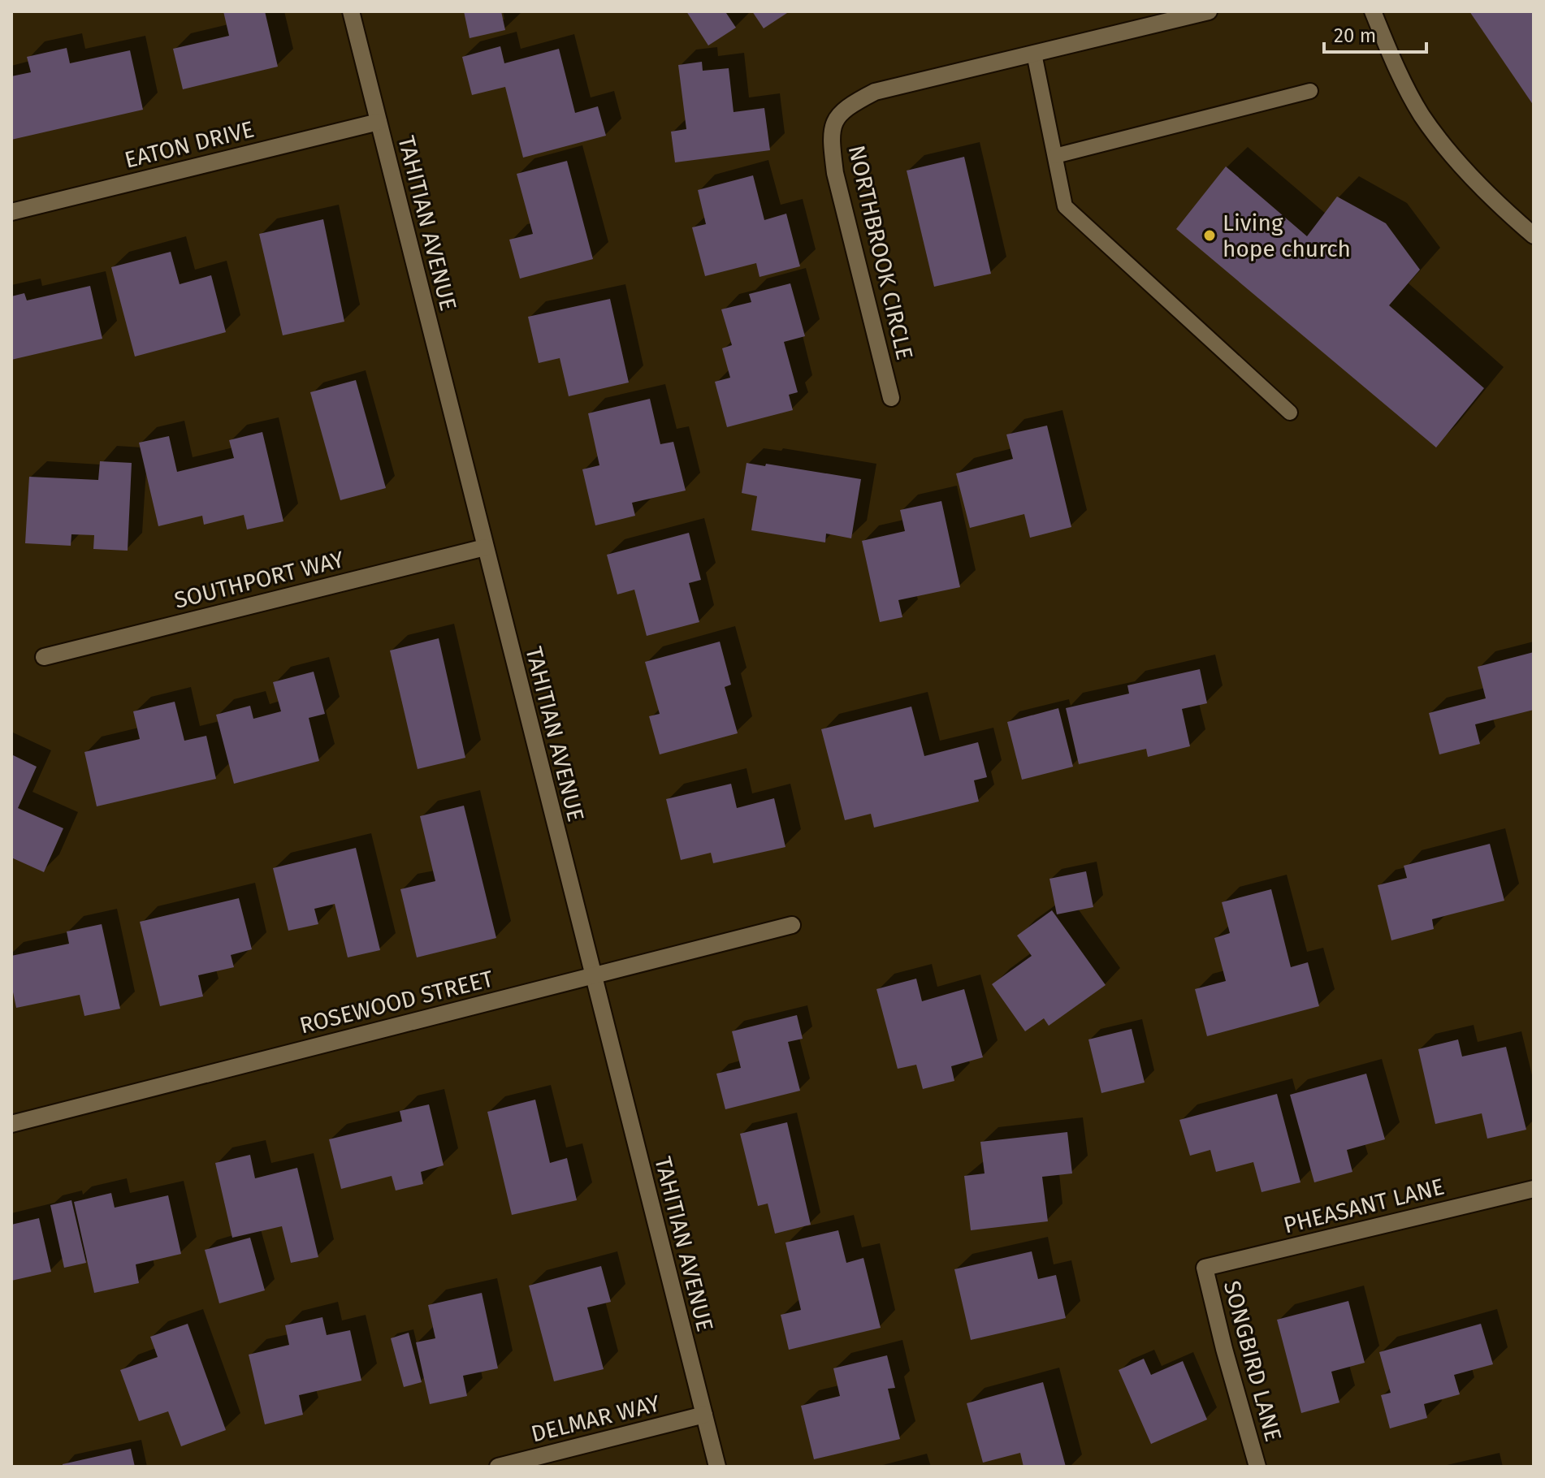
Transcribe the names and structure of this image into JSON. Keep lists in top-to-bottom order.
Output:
{
  "streets": {
    "street": [
      "EATON DRIVE",
      "TAHITIAN AVENUE",
      "NORTHBROOK CIRCLE",
      "SOUTHPORT WAY",
      "ROSEWOOD STREET",
      "PHEASANT LANE",
      "SONGBIRD LANE",
      "DELMAR WAY"
    ]
  },
  "crossings": [
    ["EATON DRIVE", "TAHITIAN AVENUE"],
    ["TAHITIAN AVENUE", "SOUTHPORT WAY"],
    ["TAHITIAN AVENUE", "ROSEWOOD STREET"],
    ["TAHITIAN AVENUE", "DELMAR WAY"],
    ["PHEASANT LANE", "SONGBIRD LANE"]
  ],
  "places": ["Living hope church"],
  "scale_bar": "20 m"
}
